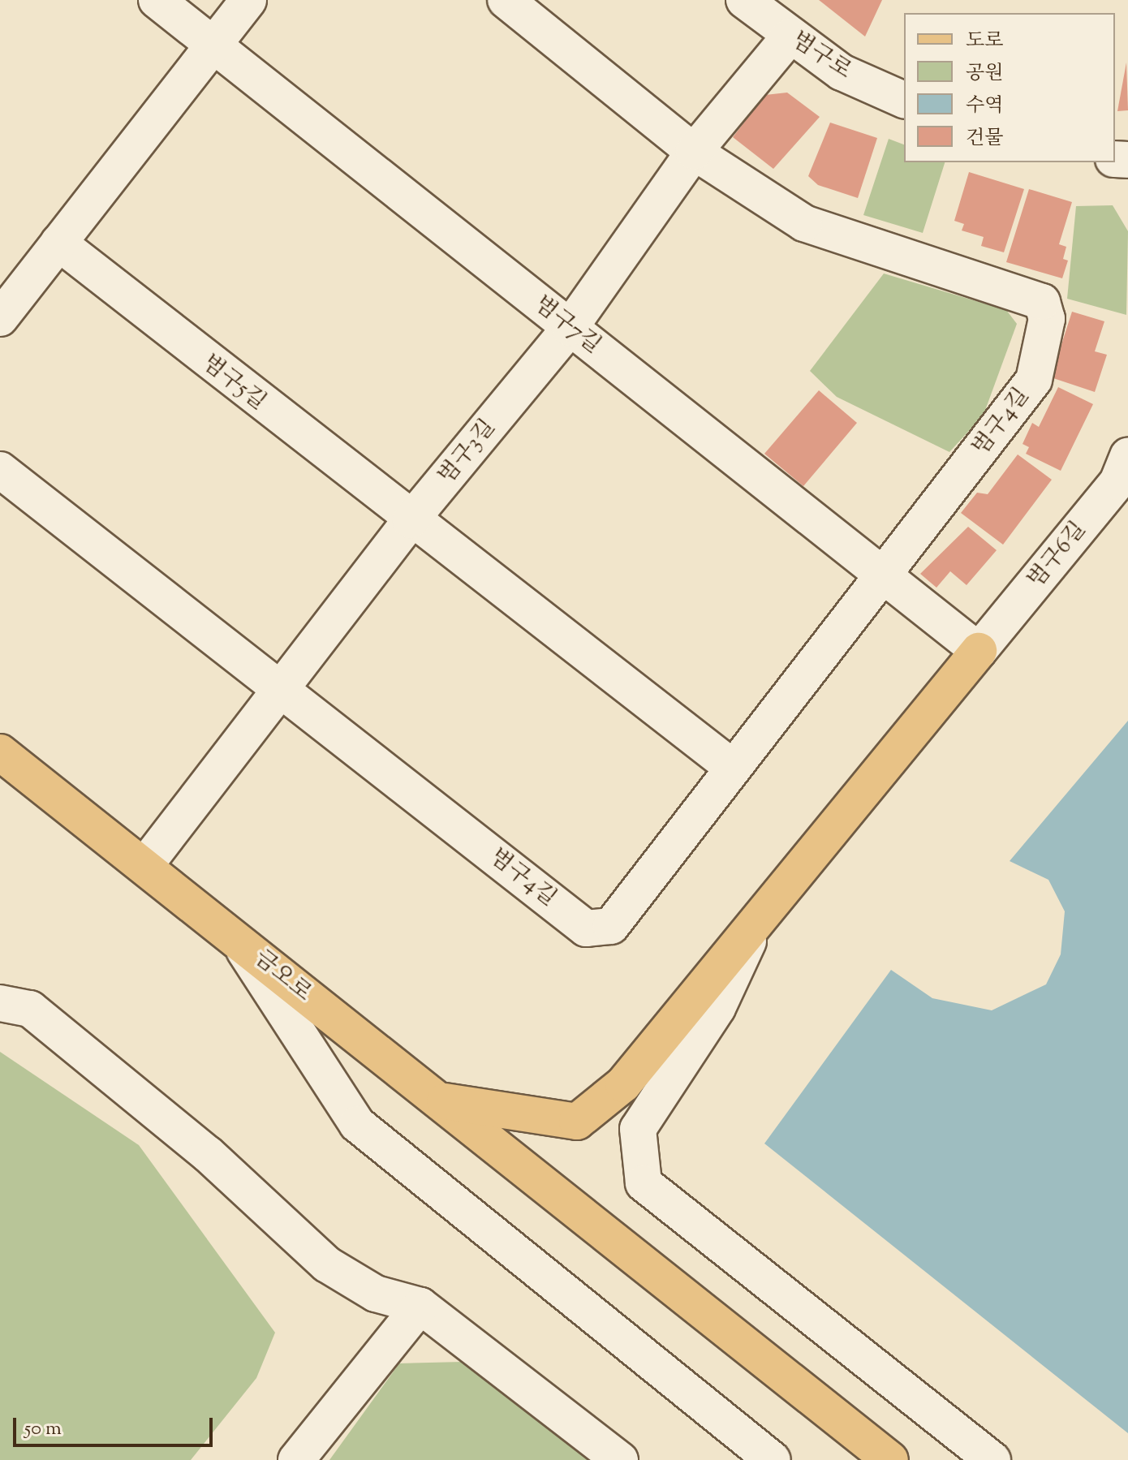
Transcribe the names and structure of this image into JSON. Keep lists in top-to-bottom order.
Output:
{
  "streets": {
    "main road": ["금오로"],
    "street": [
      "범구로",
      "범구7길",
      "범구5길",
      "범구4길",
      "범구3길",
      "범구6길"
    ]
  },
  "crossings": [
    ["범구로", "범구3길"],
    ["범구7길", "범구4길"],
    ["범구7길", "범구3길"],
    ["범구7길", "범구6길"],
    ["범구5길", "범구3길"],
    ["범구4길", "범구3길"],
    ["범구3길", "금오로"]
  ],
  "legend": [
    "도로",
    "공원",
    "수역",
    "건물"
  ],
  "scale_bar": "50 m"
}
